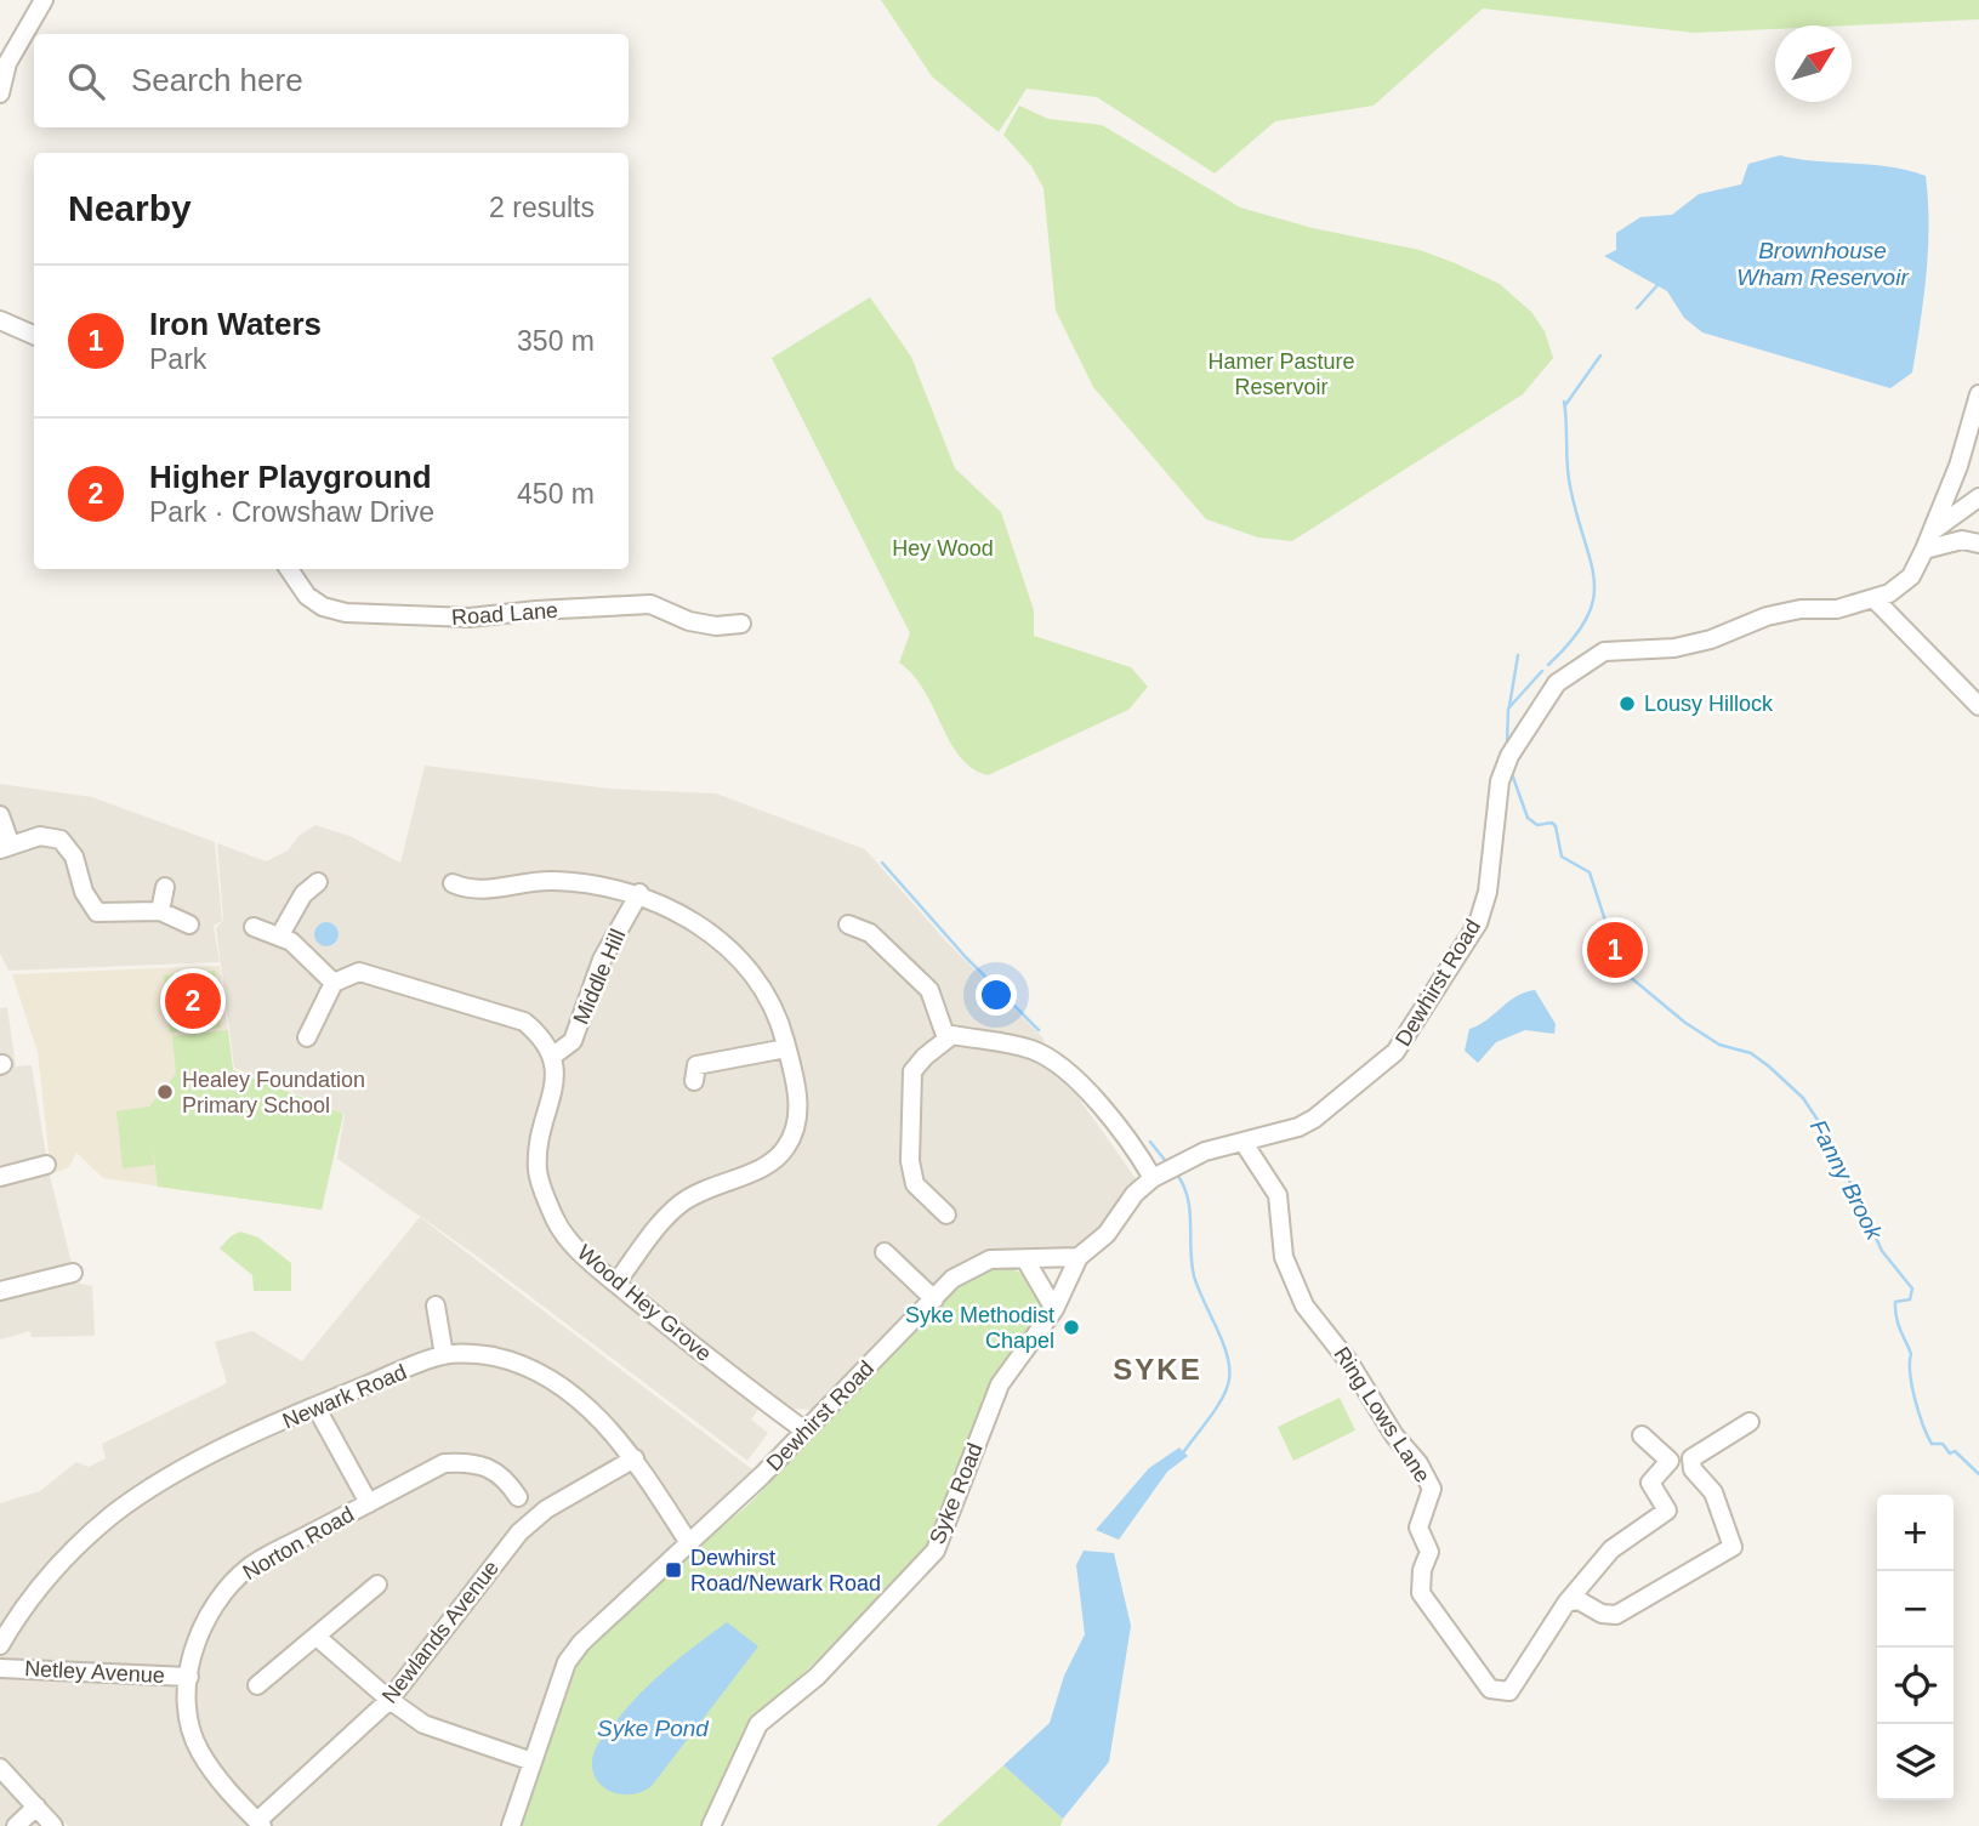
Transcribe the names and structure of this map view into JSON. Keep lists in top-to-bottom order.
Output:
{
  "streets": {
    "street": [
      "Road Lane",
      "Middle Hill",
      "Dewhirst Road",
      "Wood Hey Grove",
      "Newark Road",
      "Ring Lows Lane",
      "Syke Road",
      "Norton Road",
      "Newlands Avenue",
      "Netley Avenue"
    ]
  },
  "crossings": [
    ["Middle Hill", "Wood Hey Grove"],
    ["Dewhirst Road", "Wood Hey Grove"],
    ["Dewhirst Road", "Newark Road"],
    ["Dewhirst Road", "Ring Lows Lane"],
    ["Dewhirst Road", "Syke Road"],
    ["Newark Road", "Newlands Avenue"],
    ["Norton Road", "Newlands Avenue"],
    ["Norton Road", "Netley Avenue"]
  ],
  "districts": ["SYKE"],
  "water": ["Brownhouse Wham Reservoir", "Fanny Brook", "Syke Pond"],
  "parks": ["Hamer Pasture Reservoir", "Hey Wood"],
  "places": {
    "other": ["Lousy Hillock", "Healey Foundation Primary School", "Syke Methodist Chapel"],
    "transit": ["Dewhirst Road/Newark Road"]
  },
  "north": "top right",
  "page": {
    "search": "Search here",
    "heading": ["Nearby", "2 results"],
    "list": [
      {
        "mark": "1",
        "name": "Iron Waters",
        "note": "Park",
        "value": "350 m"
      },
      {
        "mark": "2",
        "name": "Higher Playground",
        "note": "Park · Crowshaw Drive",
        "value": "450 m"
      }
    ],
    "pins": ["1", "2"],
    "map_buttons": ["+", "−"]
  }
}
